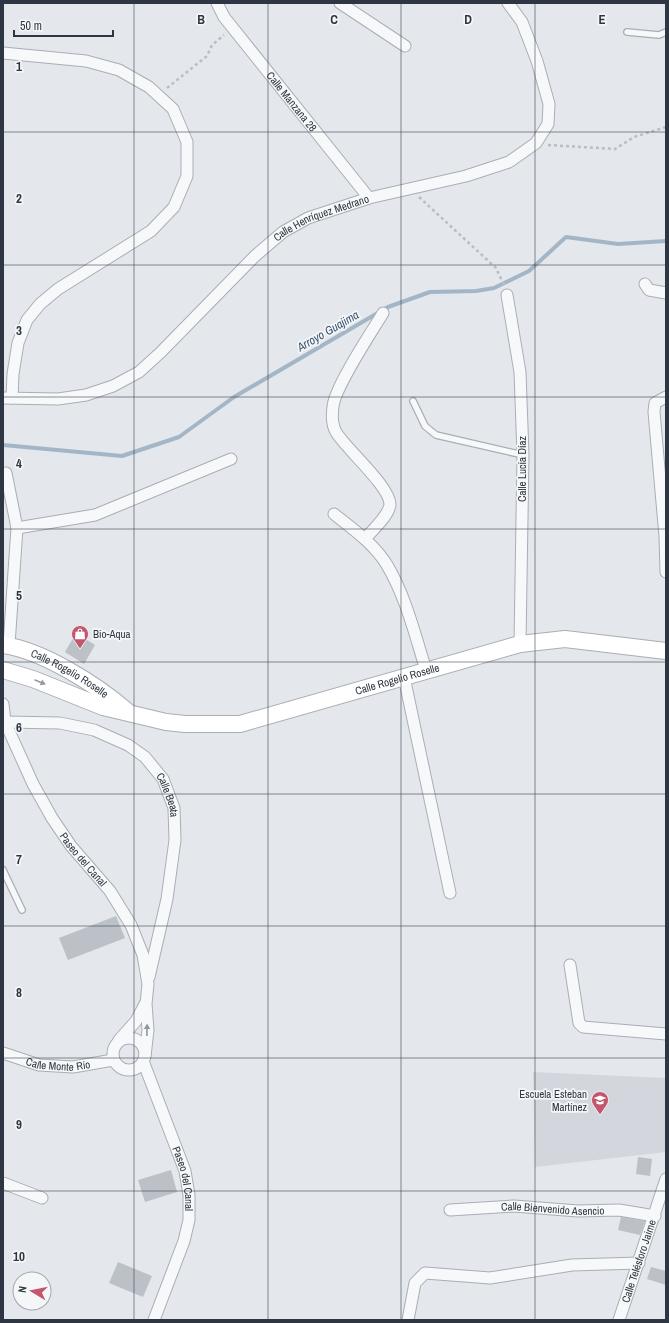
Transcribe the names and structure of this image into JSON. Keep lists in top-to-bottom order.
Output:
{
  "streets": {
    "street": [
      "Calle Manzana 28",
      "Calle Henríquez Medrano",
      "Calle Lucía Díaz",
      "Calle Rogelio Roselle",
      "Calle Beata",
      "Paseo del Canal",
      "Calle Monte Río",
      "Calle Bienvenido Asencio",
      "Calle Telésforo Jaime"
    ]
  },
  "crossings": [
    ["Calle Manzana 28", "Calle Henríquez Medrano"],
    ["Calle Lucía Díaz", "Calle Rogelio Roselle"],
    ["Calle Beata", "Paseo del Canal"],
    ["Paseo del Canal", "Calle Monte Río"],
    ["Calle Bienvenido Asencio", "Calle Telésforo Jaime"]
  ],
  "water": ["Arroyo Guajima"],
  "places": {
    "shop": ["Bio-Aqua"],
    "school or university": ["Escuela Esteban Martínez"]
  },
  "scale_bar": "50 m",
  "north": "left",
  "grid": {
    "columns": [
      "B",
      "C",
      "D",
      "E"
    ],
    "rows": [
      "1",
      "2",
      "3",
      "4",
      "5",
      "6",
      "7",
      "8",
      "9",
      "10"
    ]
  }
}
